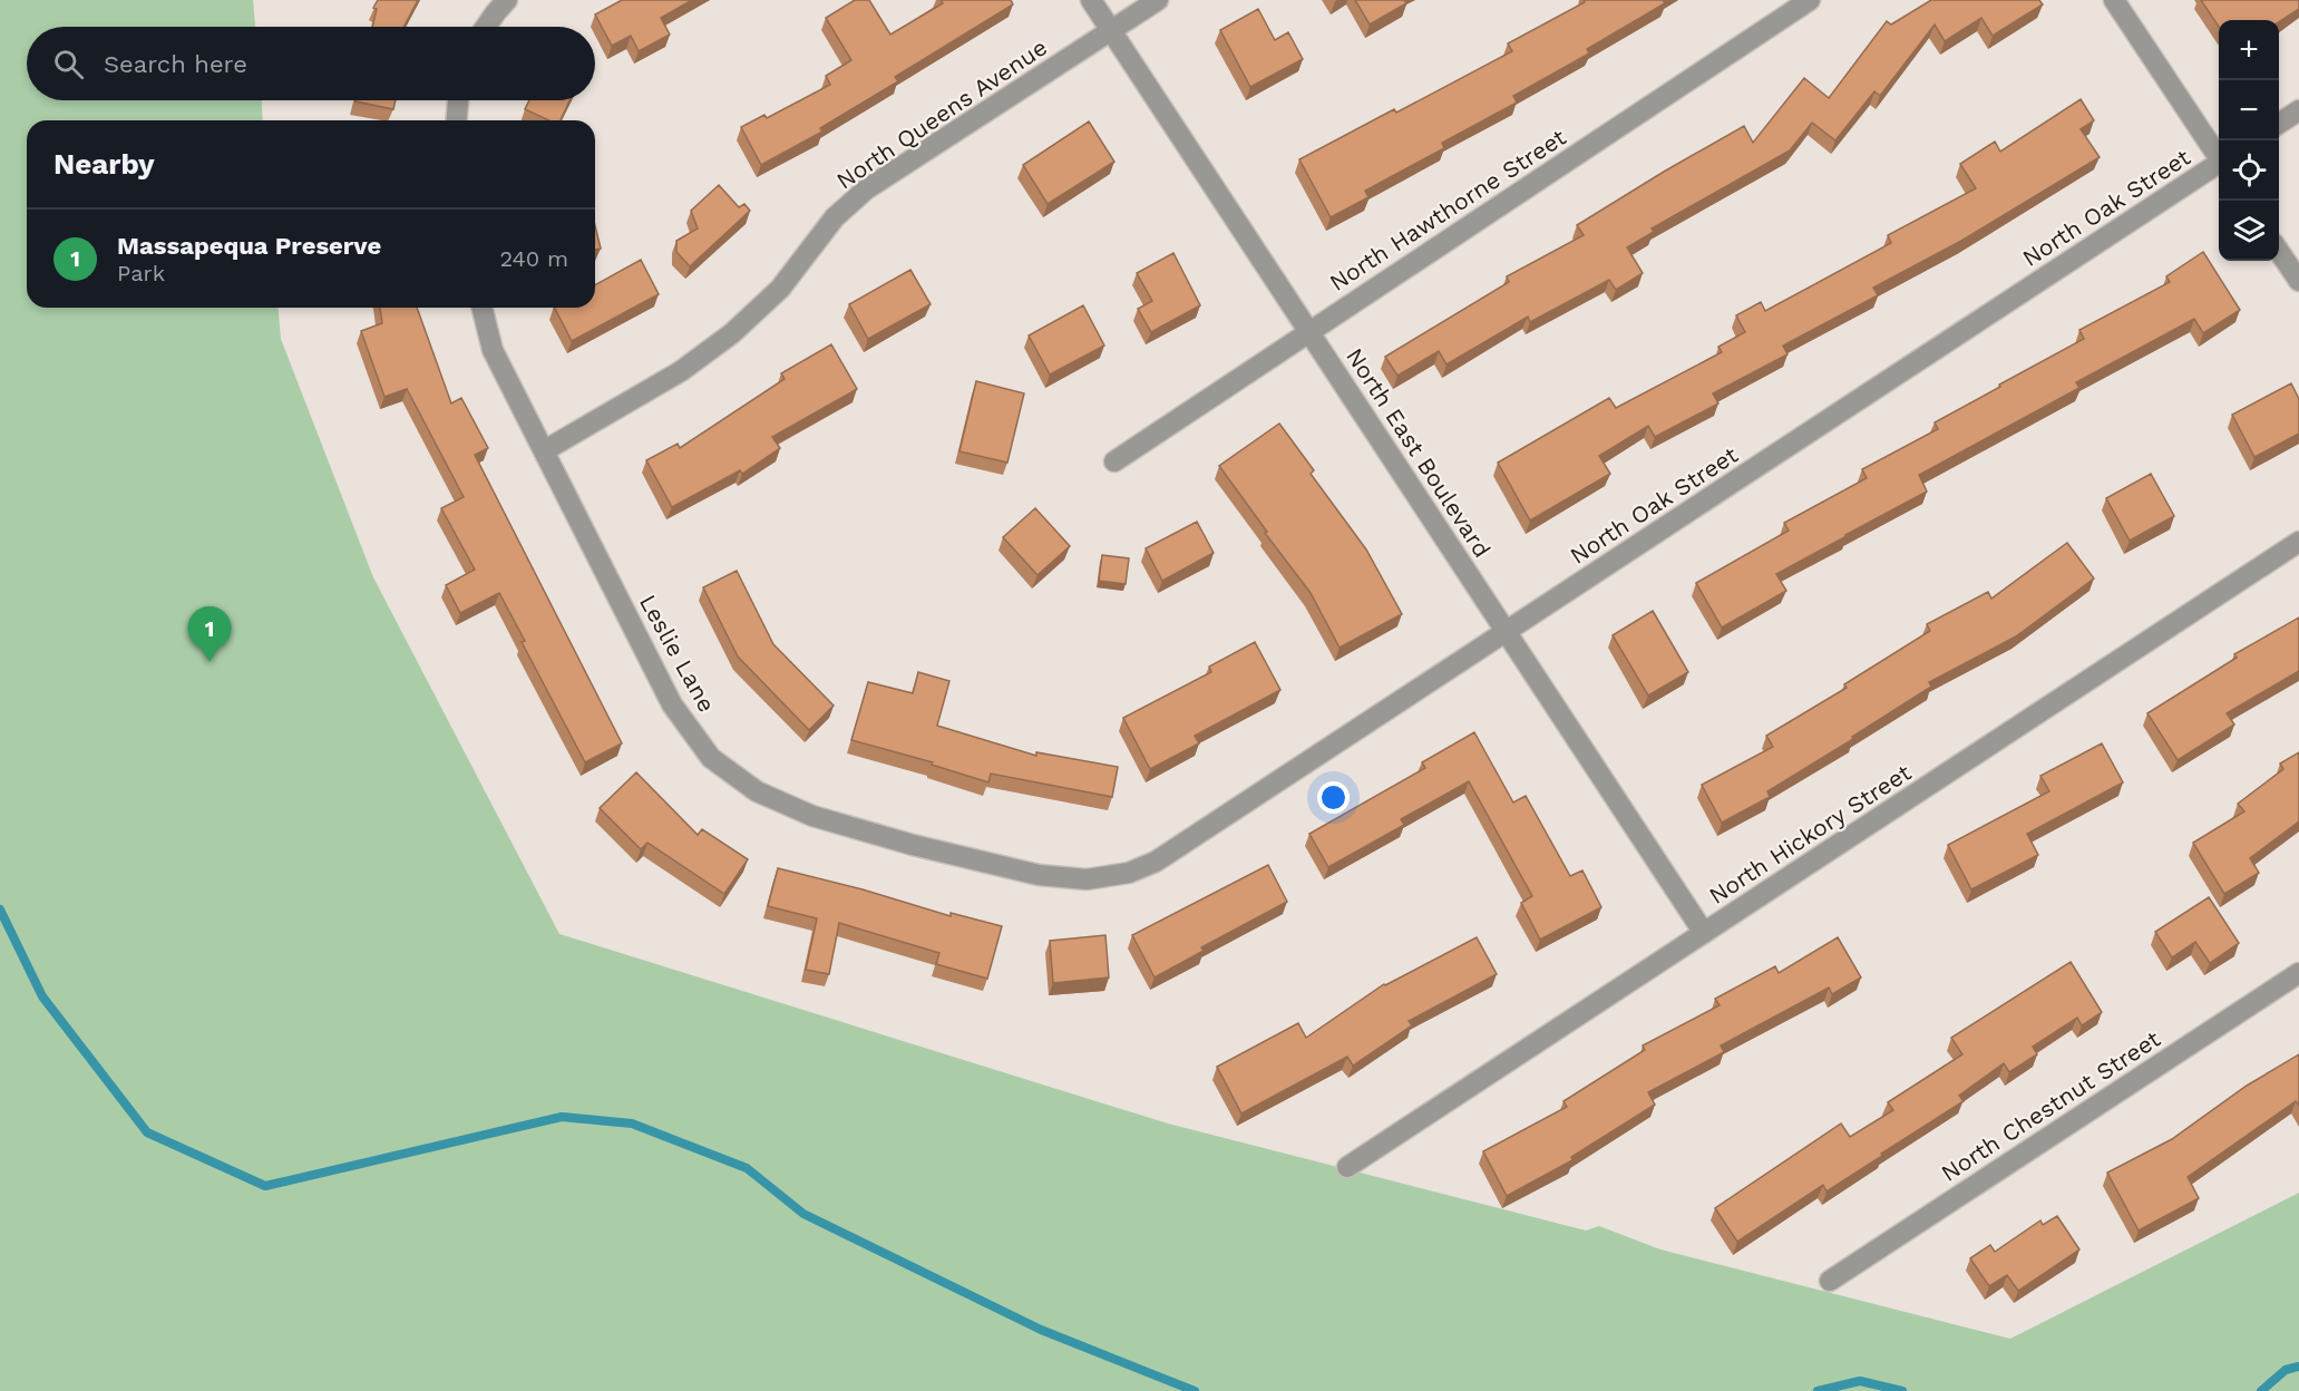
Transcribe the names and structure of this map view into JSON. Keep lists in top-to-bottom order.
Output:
{
  "streets": {
    "street": [
      "North Queens Avenue",
      "North Oak Street",
      "North Hawthorne Street",
      "North East Boulevard",
      "Leslie Lane",
      "North Hickory Street",
      "North Chestnut Street"
    ]
  },
  "crossings": [
    ["North Queens Avenue", "North East Boulevard"],
    ["North Queens Avenue", "Leslie Lane"],
    ["North Oak Street", "North East Boulevard"],
    ["North Oak Street", "Leslie Lane"],
    ["North Hawthorne Street", "North East Boulevard"],
    ["North East Boulevard", "North Hickory Street"]
  ],
  "page": {
    "map_buttons": ["+", "−"],
    "search": "Search here",
    "heading": "Nearby",
    "list": [
      {
        "mark": "1",
        "name": "Massapequa Preserve",
        "note": "Park",
        "value": "240 m"
      }
    ],
    "pins": "1"
  }
}
